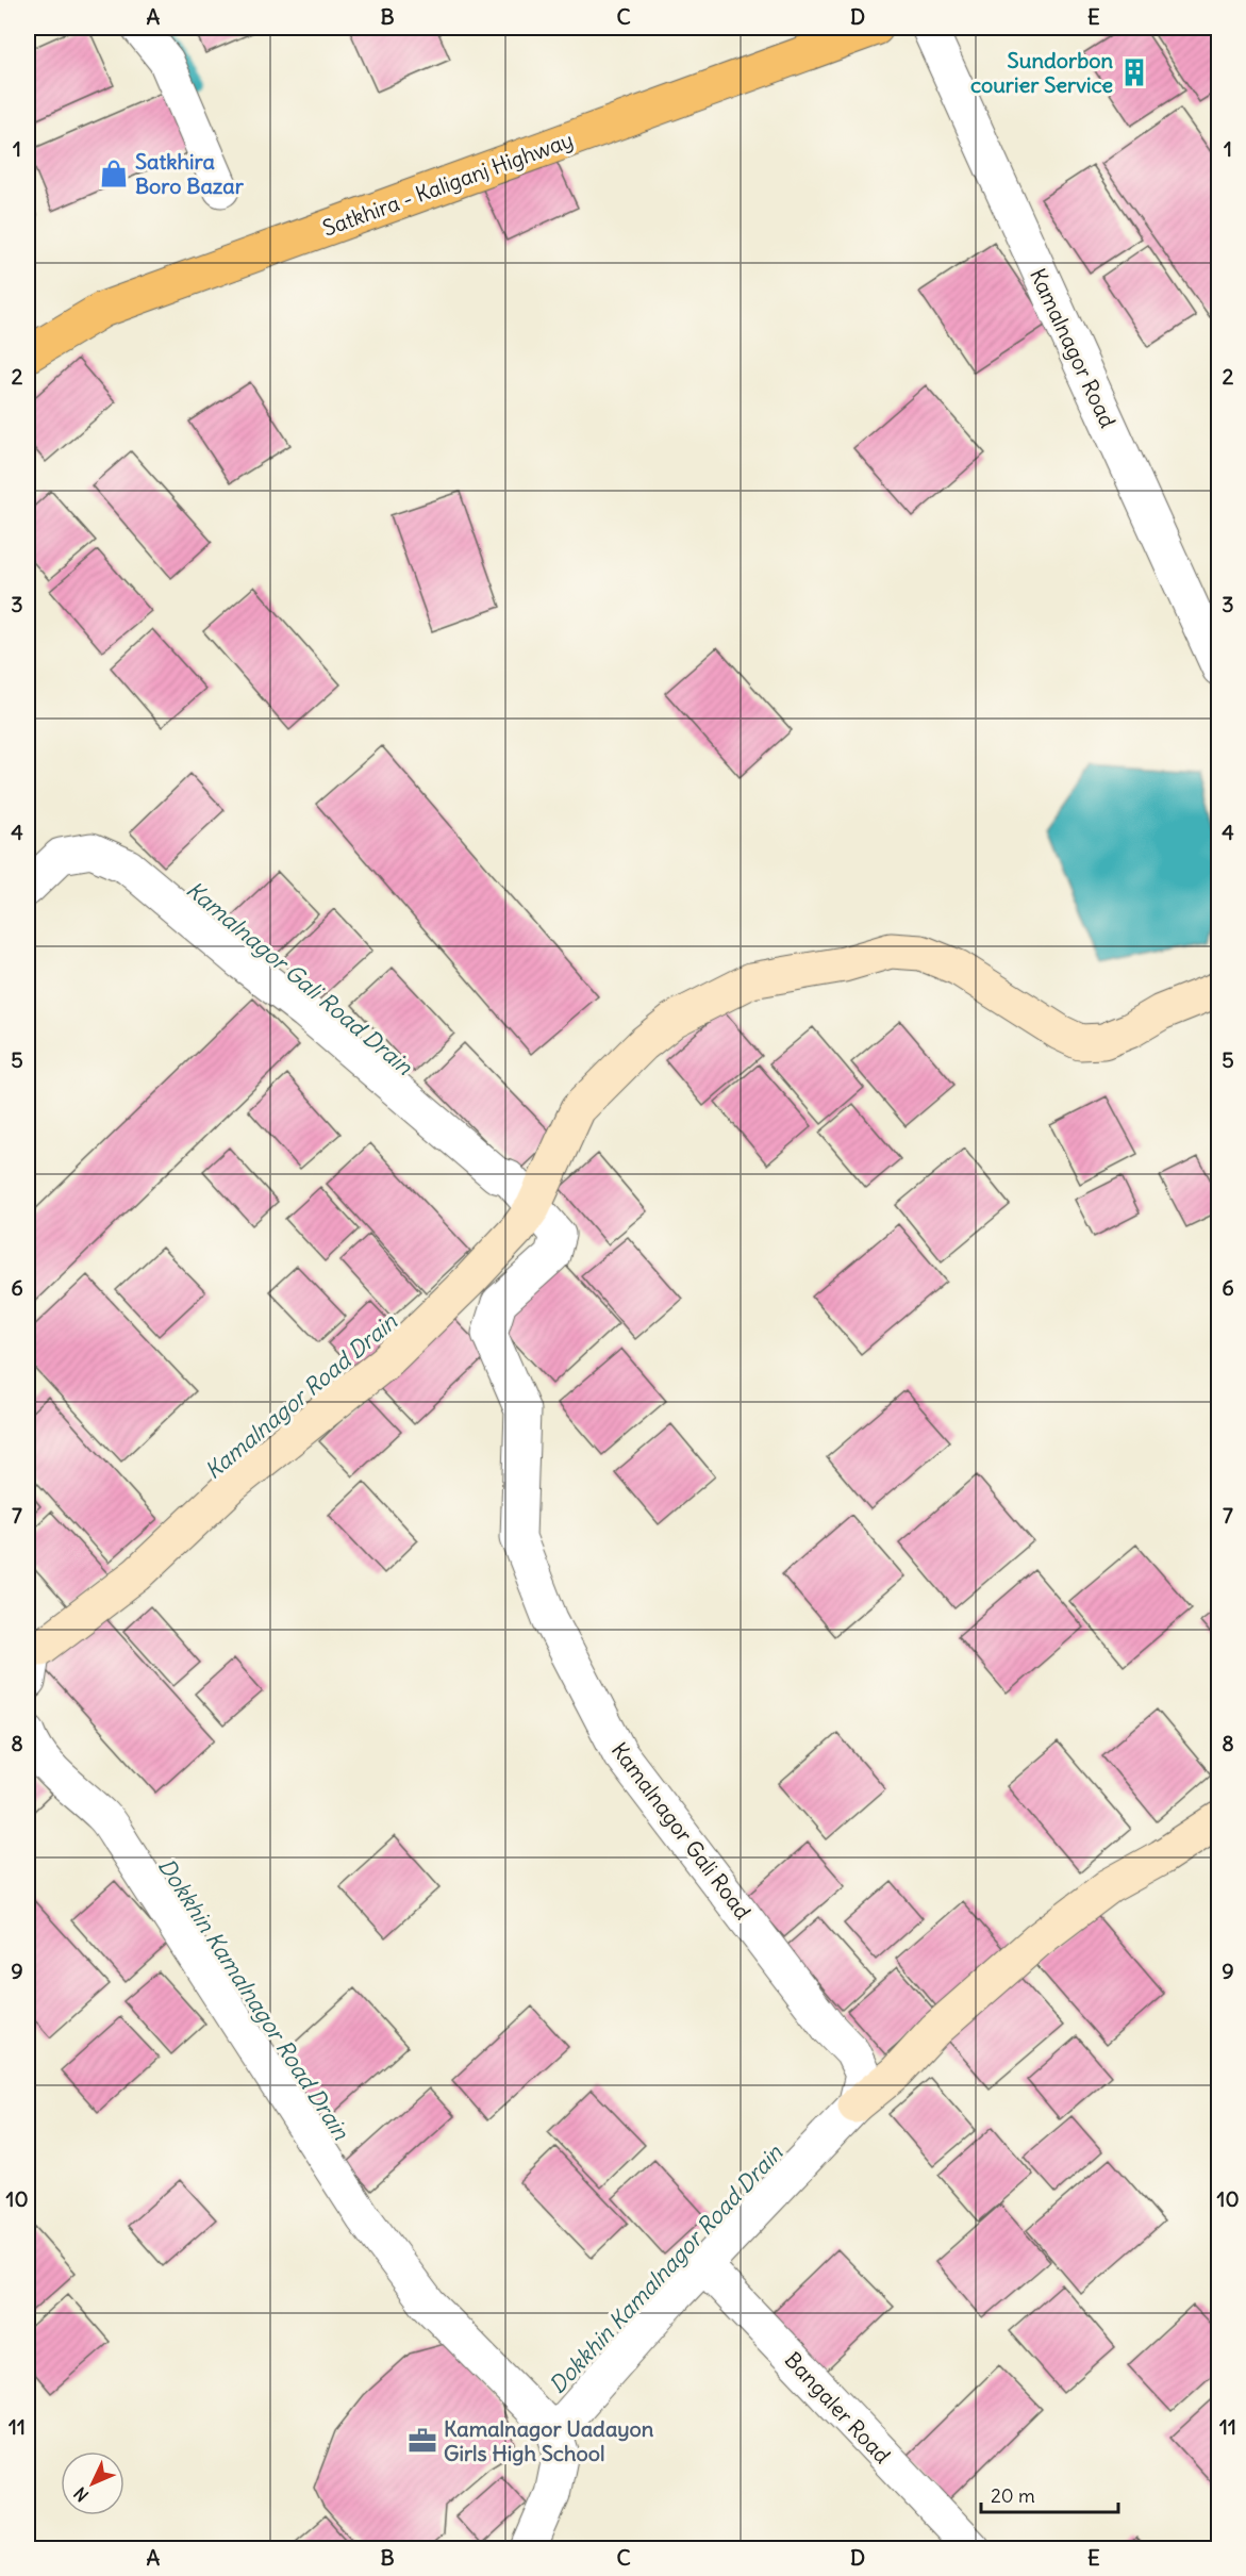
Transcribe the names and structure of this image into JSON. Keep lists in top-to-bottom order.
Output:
{
  "streets": {
    "highway": ["Satkhira - Kaliganj Highway"],
    "street": ["Kamalnagor Road", "Kamalnagor Gali Road", "Bangaler Road"]
  },
  "water": ["Kamalnagor Gali Road Drain", "Kamalnagor Road Drain", "Dokkhin Kamalnagor Road Drain"],
  "places": {
    "building": ["Sundorbon courier Service"],
    "shop": ["Satkhira Boro Bazar"],
    "office": ["Kamalnagor Uadayon Girls High School"]
  },
  "scale_bar": "20 m",
  "north": "bottom left",
  "grid": {
    "columns": [
      "A",
      "B",
      "C",
      "D",
      "E"
    ],
    "rows": [
      "1",
      "2",
      "3",
      "4",
      "5",
      "6",
      "7",
      "8",
      "9",
      "10",
      "11"
    ]
  }
}
